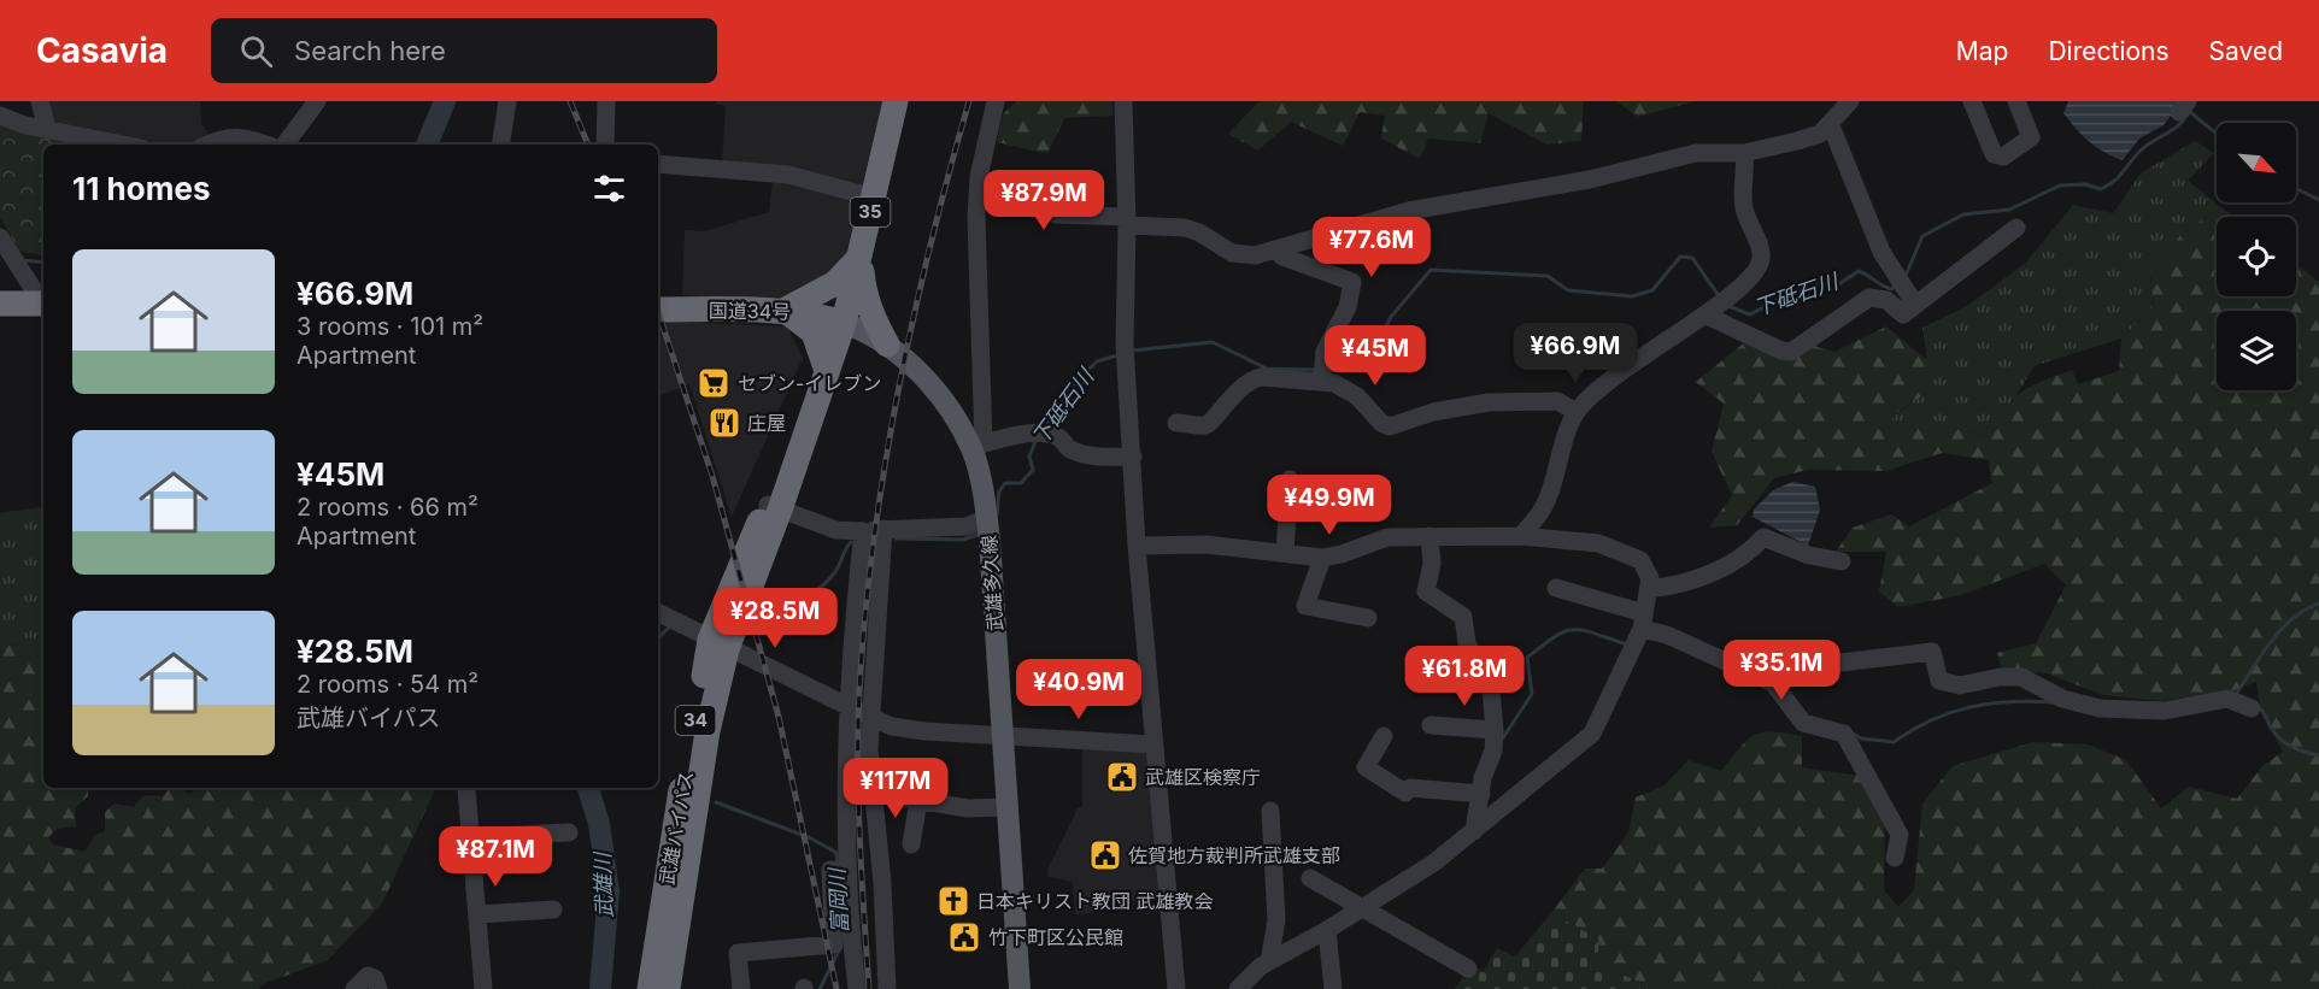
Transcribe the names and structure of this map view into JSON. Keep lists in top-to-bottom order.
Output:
{
  "streets": {
    "highway": [
      "35",
      "国道34号",
      "34",
      "武雄バイパス"
    ],
    "main road": ["武雄多久線"]
  },
  "crossings": [
    ["35", "国道34号"],
    ["35", "武雄多久線"],
    ["35", "武雄バイパス"],
    ["国道34号", "武雄多久線"],
    ["国道34号", "武雄バイパス"],
    ["武雄多久線", "武雄バイパス"]
  ],
  "water": ["下砥石川", "武雄川", "富岡川"],
  "places": {
    "supermarket": ["セブン-イレブン"],
    "restaurant": ["庄屋"],
    "public building": ["武雄区検察庁", "佐賀地方裁判所武雄支部", "竹下町区公民館"],
    "church": ["日本キリスト教団 武雄教会"]
  },
  "north": "bottom right",
  "page": {
    "header": "Casavia",
    "search": "Search here",
    "nav": ["Map", "Directions", "Saved"],
    "heading": "11 homes",
    "price": [
      "¥87.9M",
      "¥77.6M",
      "¥66.9M",
      "¥45M",
      "¥49.9M",
      "¥28.5M",
      "¥35.1M",
      "¥61.8M",
      "¥40.9M",
      "¥117M",
      "¥87.1M"
    ],
    "list": [
      {
        "name": "¥66.9M",
        "note": "3 rooms · 101 m² · Apartment"
      },
      {
        "name": "¥45M",
        "note": "2 rooms · 66 m² · Apartment"
      },
      {
        "name": "¥28.5M",
        "note": "2 rooms · 54 m² · 武雄バイパス"
      }
    ]
  }
}
